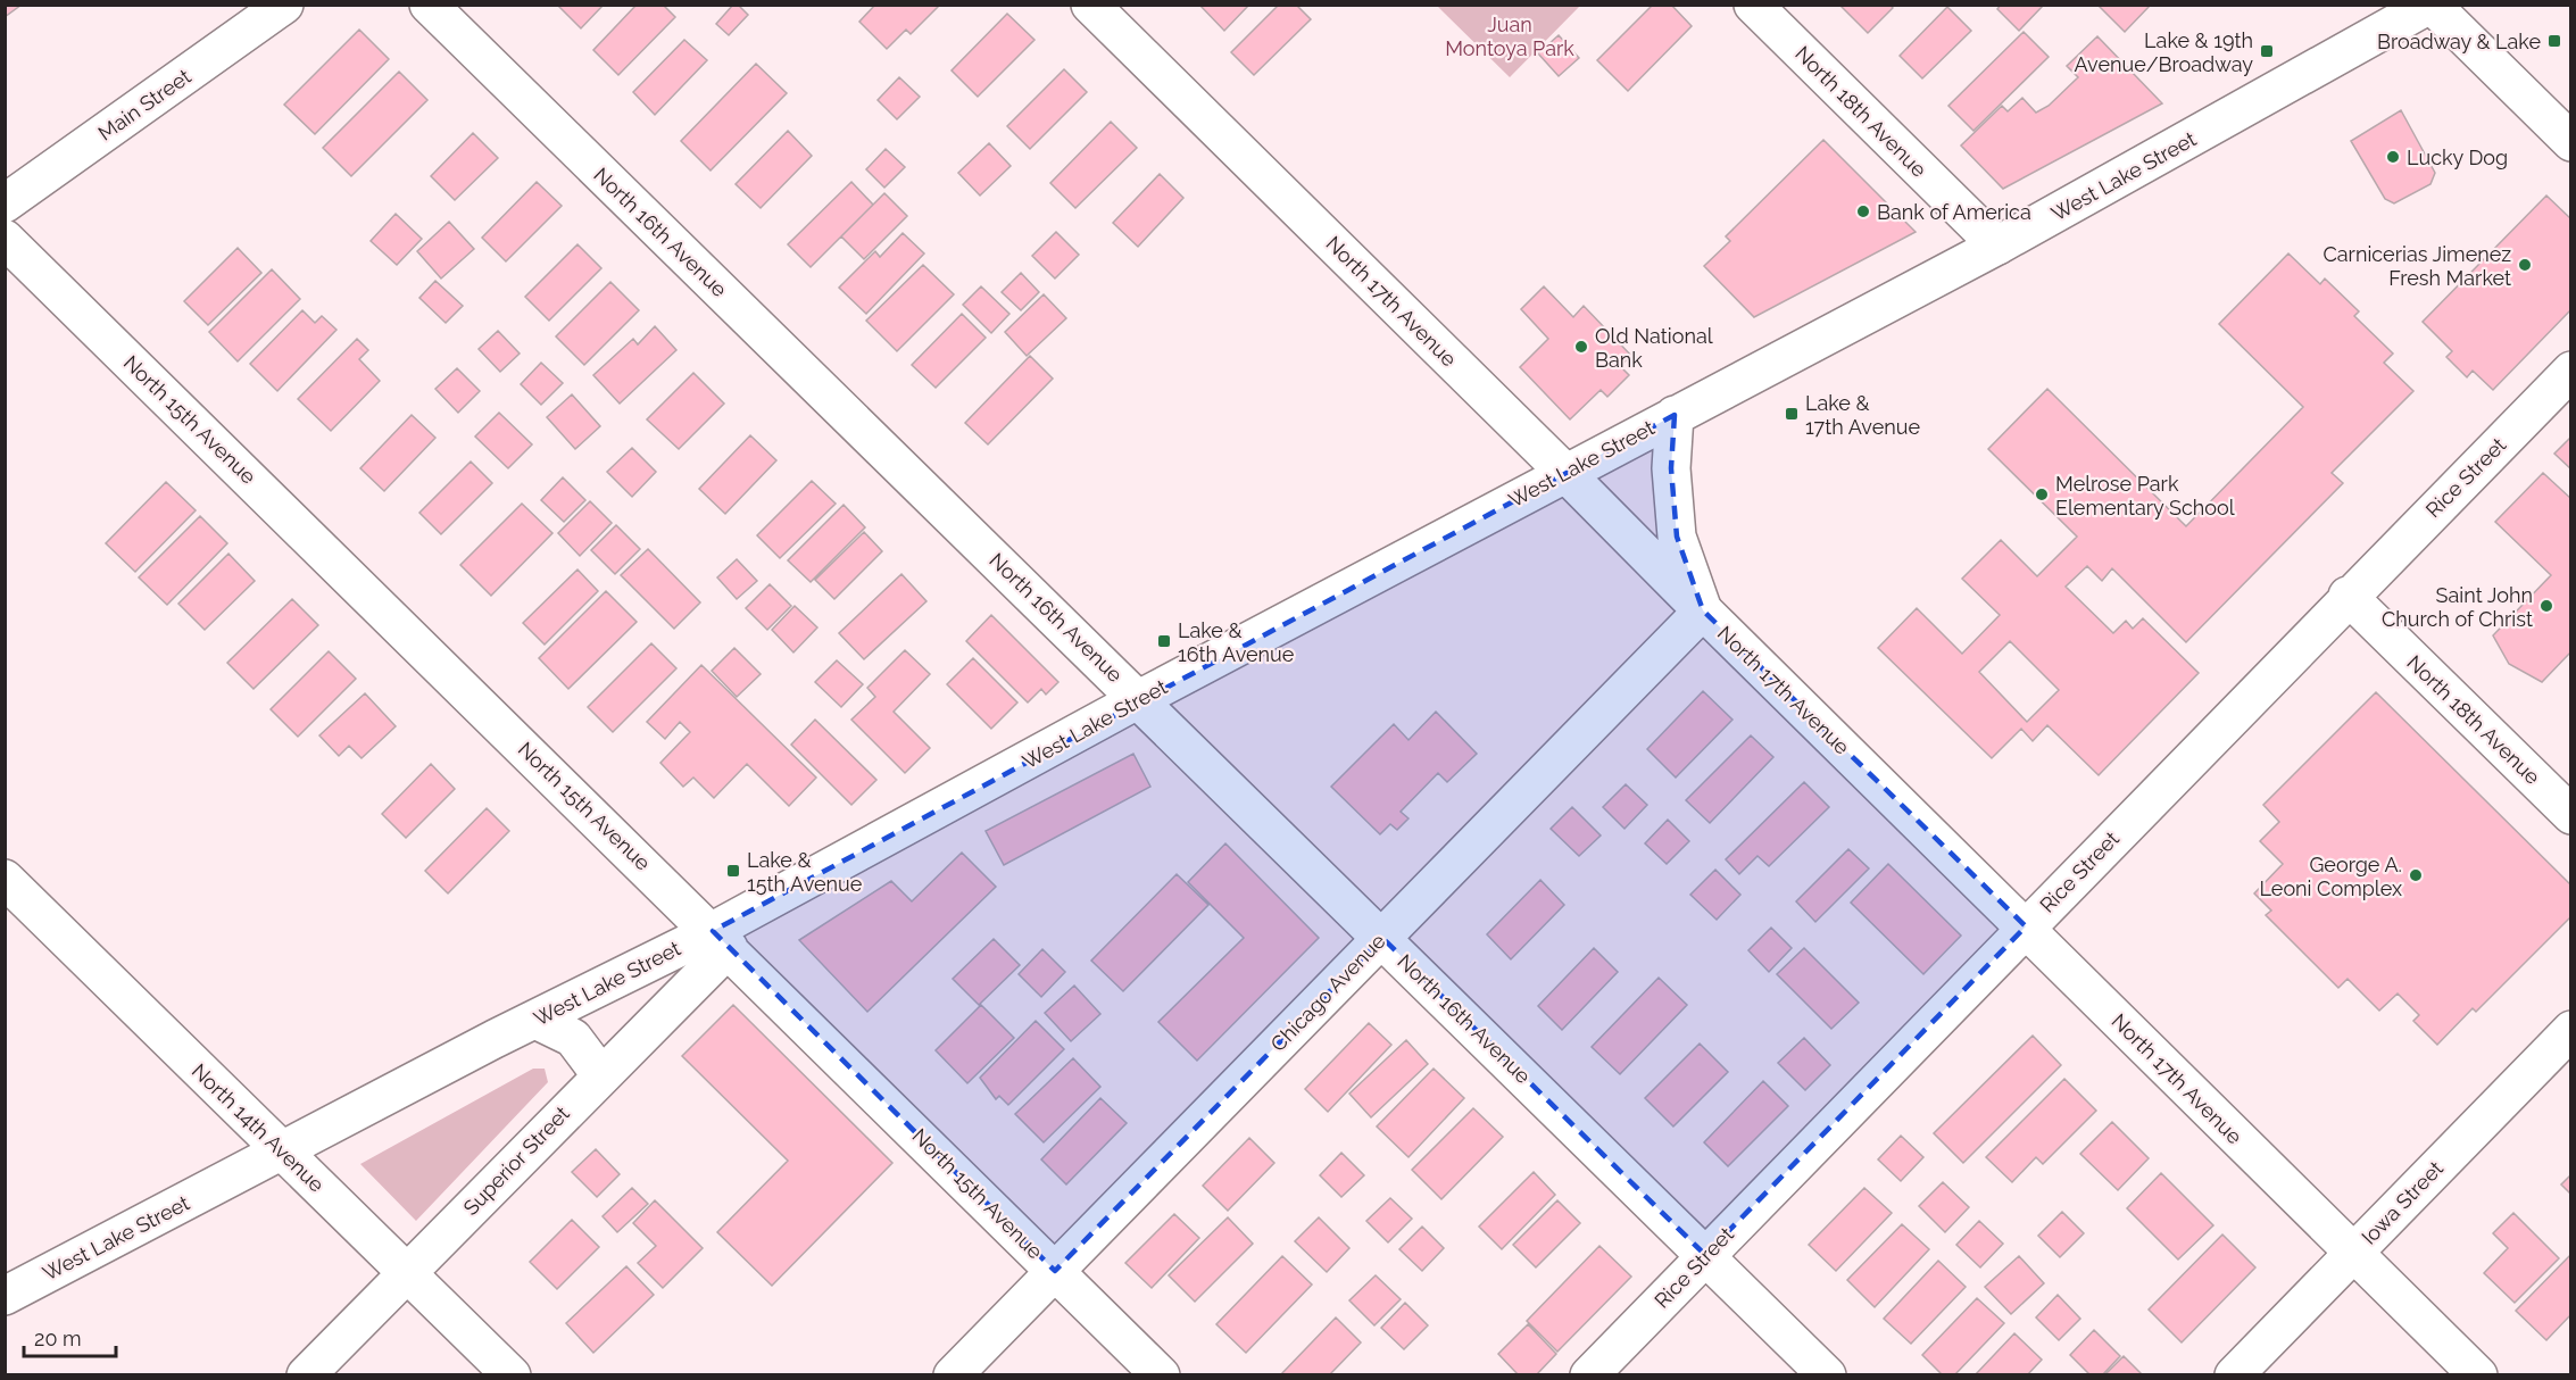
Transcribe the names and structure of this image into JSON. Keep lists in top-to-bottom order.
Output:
{
  "streets": {
    "street": [
      "Main Street",
      "North 18th Avenue",
      "West Lake Street",
      "North 16th Avenue",
      "North 17th Avenue",
      "North 15th Avenue",
      "Rice Street",
      "Chicago Avenue",
      "North 14th Avenue",
      "Superior Street",
      "Iowa Street"
    ]
  },
  "crossings": [
    ["North 18th Avenue", "West Lake Street"],
    ["North 18th Avenue", "Rice Street"],
    ["West Lake Street", "North 16th Avenue"],
    ["West Lake Street", "North 17th Avenue"],
    ["West Lake Street", "North 15th Avenue"],
    ["West Lake Street", "North 14th Avenue"],
    ["West Lake Street", "Superior Street"],
    ["North 16th Avenue", "Rice Street"],
    ["North 16th Avenue", "Chicago Avenue"],
    ["North 17th Avenue", "Rice Street"],
    ["North 17th Avenue", "Chicago Avenue"],
    ["North 17th Avenue", "Iowa Street"],
    ["North 15th Avenue", "Chicago Avenue"],
    ["North 15th Avenue", "Superior Street"],
    ["North 14th Avenue", "Superior Street"]
  ],
  "parks": ["Juan Montoya Park"],
  "places": {
    "transit": [
      "Broadway & Lake",
      "Lake & 19th Avenue/Broadway",
      "Lake & 17th Avenue",
      "Lake & 16th Avenue",
      "Lake & 15th Avenue"
    ],
    "other": [
      "Lucky Dog",
      "Bank of America",
      "Carnicerias Jimenez Fresh Market",
      "Old National Bank",
      "Melrose Park Elementary School",
      "Saint John Church of Christ",
      "George A. Leoni Complex"
    ]
  },
  "scale_bar": "20 m"
}
